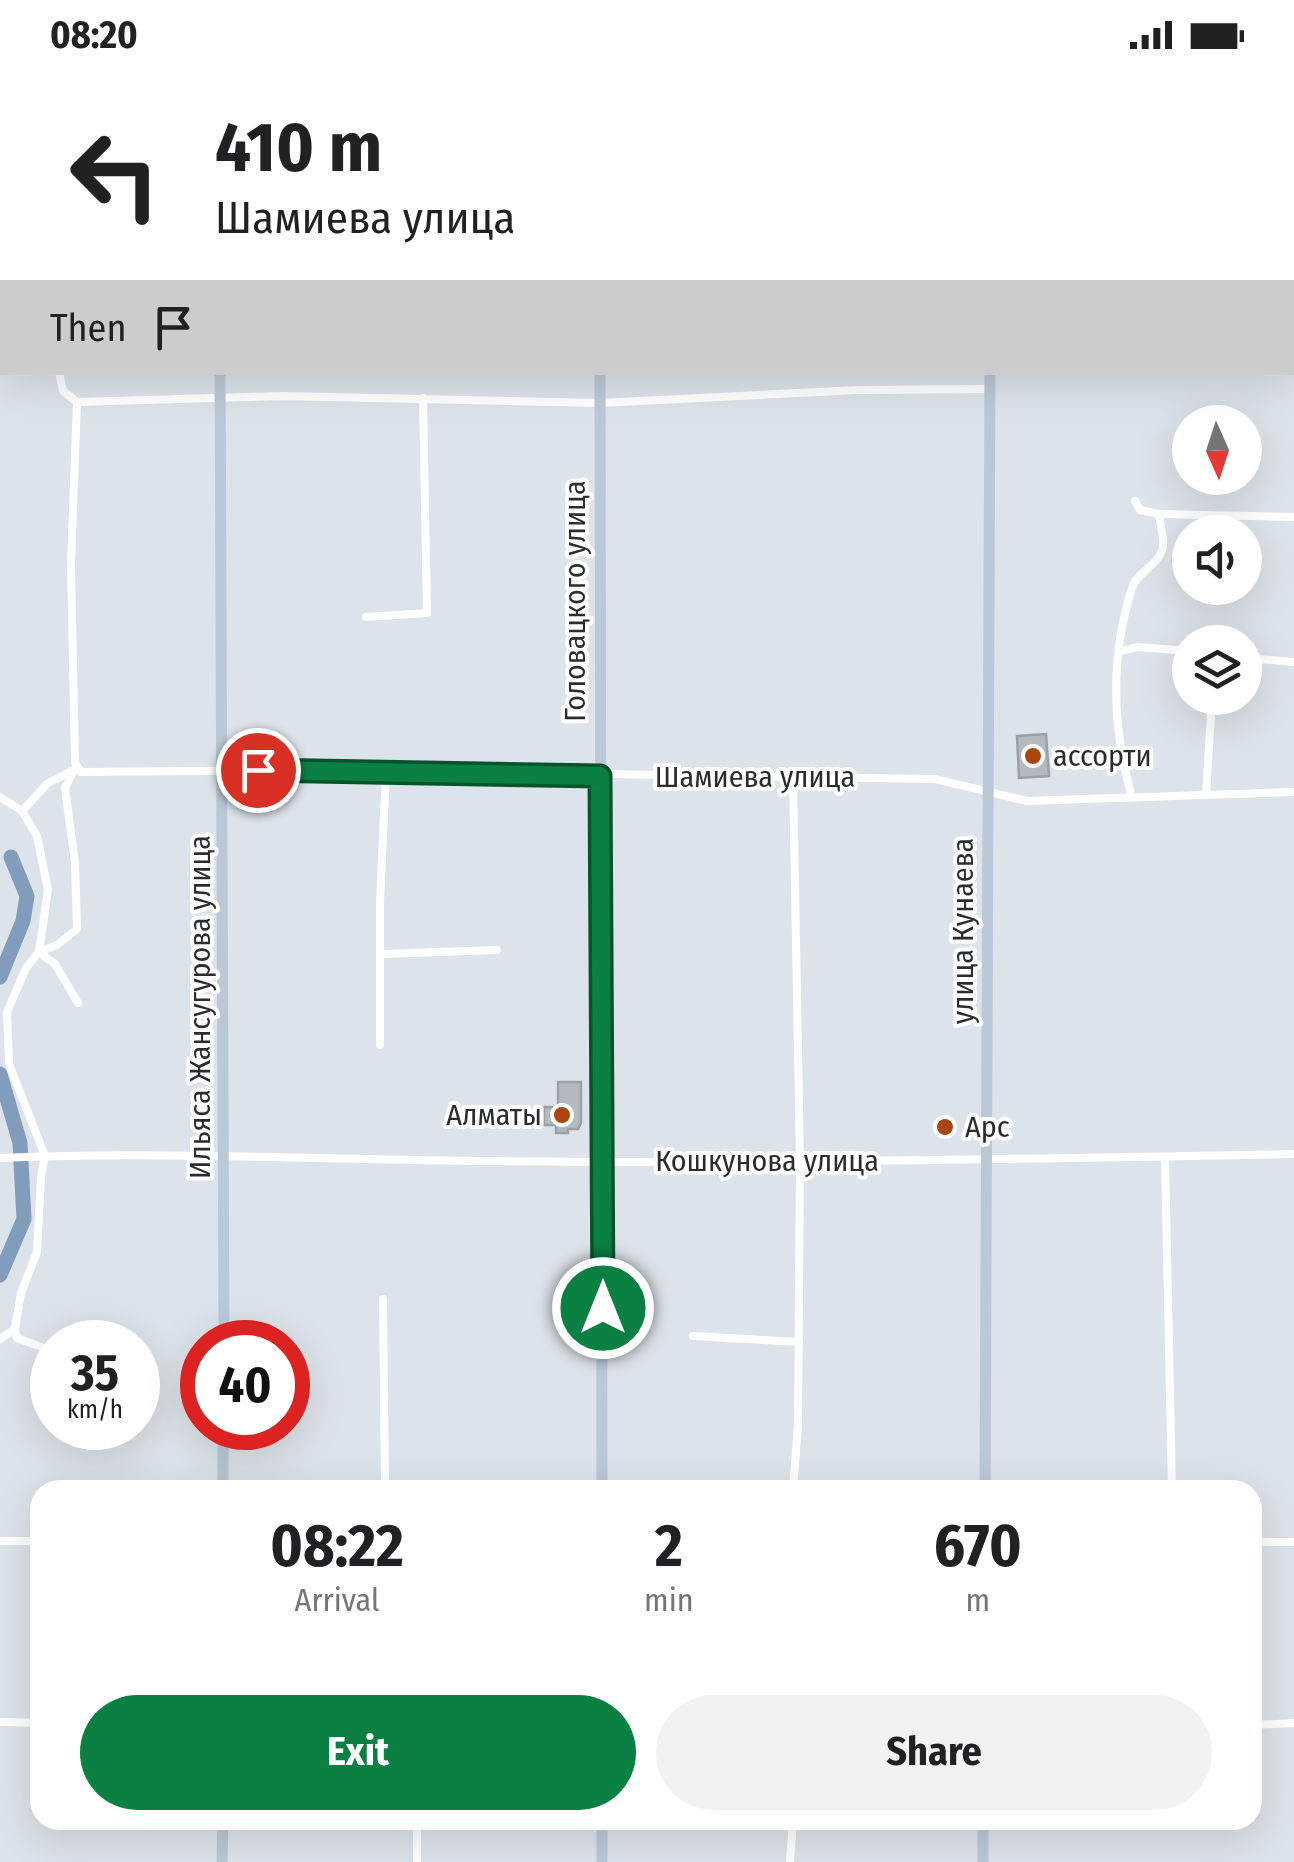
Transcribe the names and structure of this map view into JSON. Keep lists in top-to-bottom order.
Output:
{
  "streets": {
    "street": [
      "Головацкого улица",
      "Шамиева улица",
      "улица Кунаева",
      "Ильяса Жансугурова улица",
      "Кошкунова улица"
    ]
  },
  "crossings": [
    ["Головацкого улица", "Шамиева улица"],
    ["Головацкого улица", "Кошкунова улица"],
    ["Шамиева улица", "улица Кунаева"],
    ["Шамиева улица", "Ильяса Жансугурова улица"],
    ["улица Кунаева", "Кошкунова улица"],
    ["Ильяса Жансугурова улица", "Кошкунова улица"]
  ],
  "places": ["ассорти", "Алматы", "Арс"],
  "north": "bottom",
  "page": {
    "status": "08:20",
    "turn": ["410 m", "Шамиева улица"],
    "then": "Then",
    "speed": "35 km/h",
    "limit": "40",
    "eta": [
      "08:22",
      "Arrival",
      "2",
      "min",
      "670",
      "m"
    ],
    "buttons": ["Exit", "Share"]
  }
}
